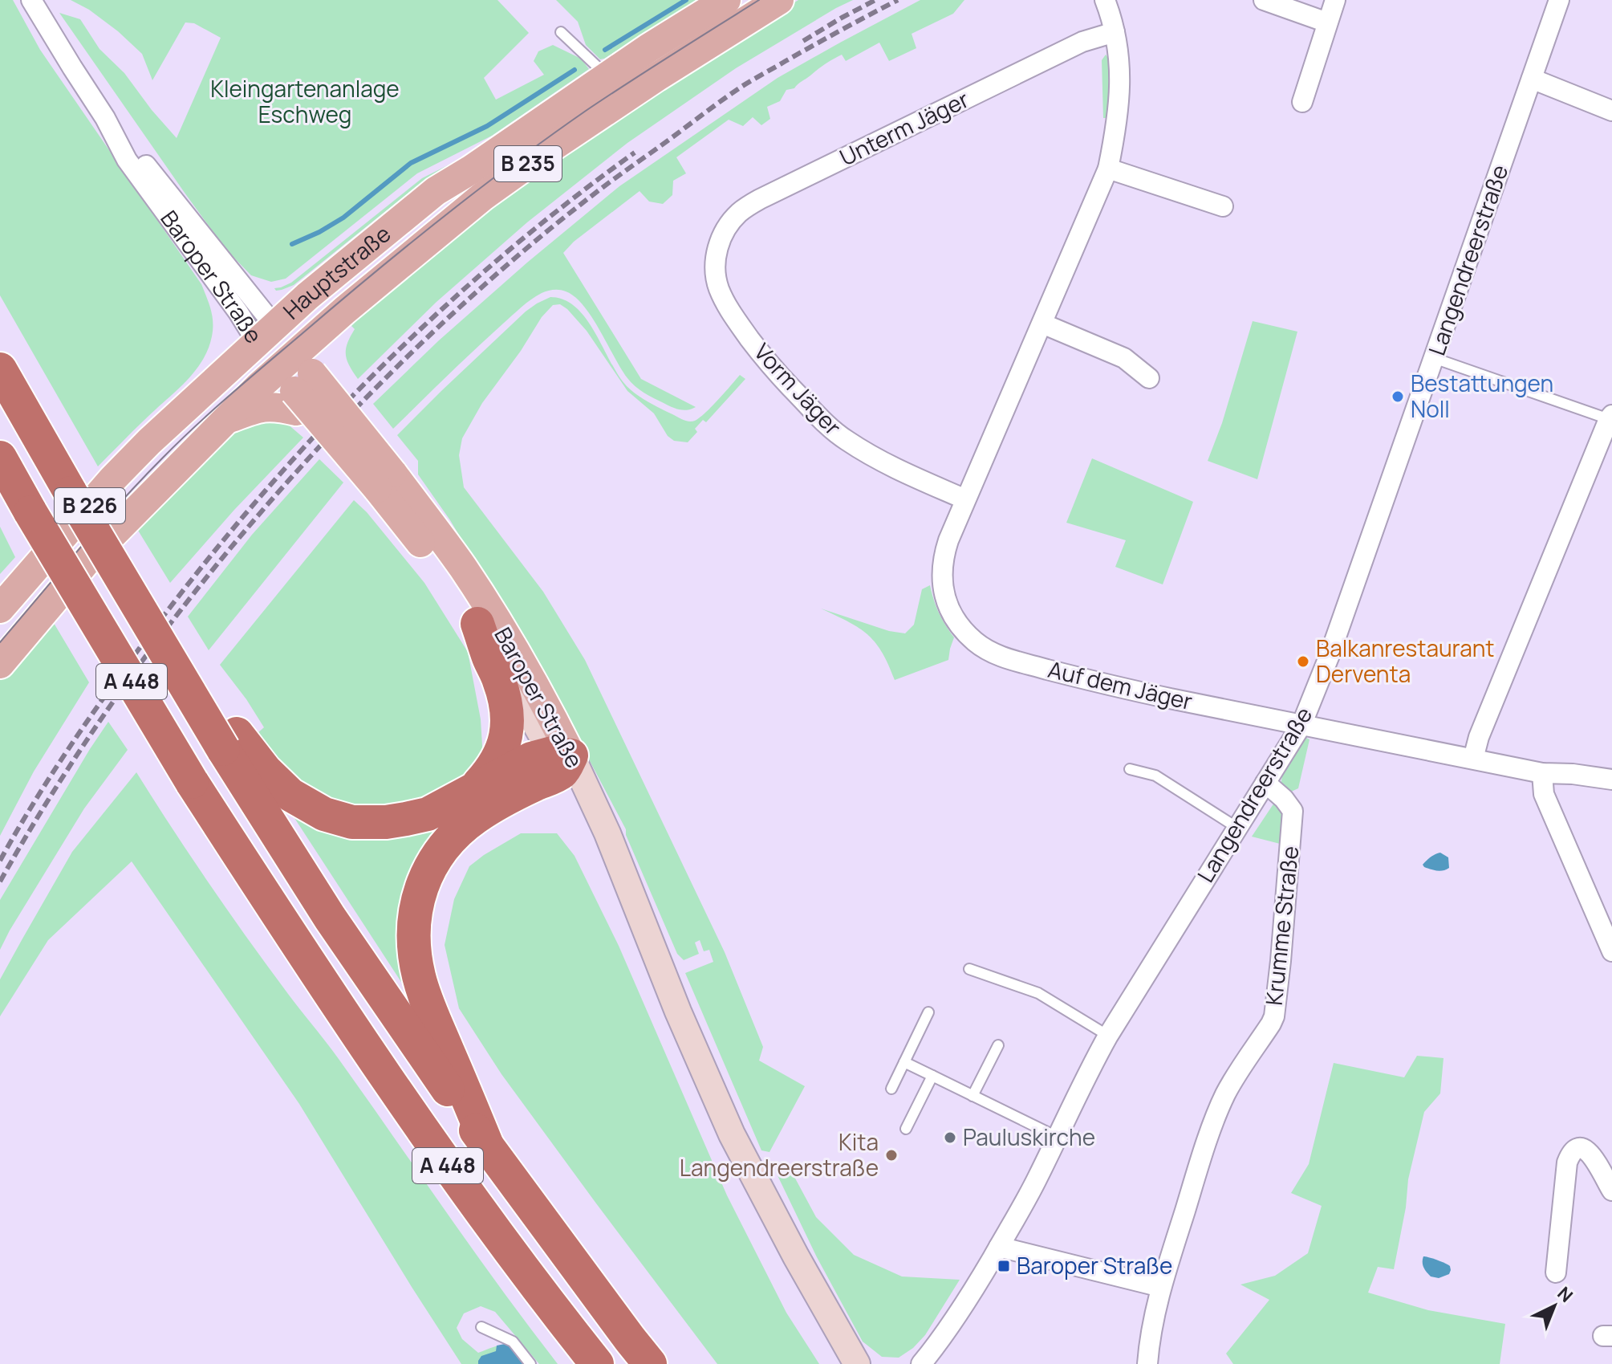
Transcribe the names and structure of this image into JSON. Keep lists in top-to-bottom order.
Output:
{
  "streets": {
    "highway": ["A 448"],
    "main road": [
      "B 235",
      "Hauptstraße",
      "Baroper Straße",
      "B 226"
    ],
    "street": [
      "Unterm Jäger",
      "Langendreerstraße",
      "Vorm Jäger",
      "Auf dem Jäger",
      "Krumme Straße"
    ]
  },
  "crossings": [
    ["Unterm Jäger", "Vorm Jäger"],
    ["Unterm Jäger", "Auf dem Jäger"],
    ["Langendreerstraße", "Auf dem Jäger"],
    ["Langendreerstraße", "Krumme Straße"],
    ["Hauptstraße", "Baroper Straße"],
    ["Hauptstraße", "B 226"],
    ["Baroper Straße", "B 226"],
    ["Vorm Jäger", "Auf dem Jäger"]
  ],
  "parks": ["Kleingartenanlage Eschweg"],
  "places": {
    "other": [
      "Bestattungen Noll",
      "Balkanrestaurant Derventa",
      "Pauluskirche",
      "Kita Langendreerstraße"
    ],
    "transit": ["Baroper Straße"]
  },
  "north": "top right"
}
